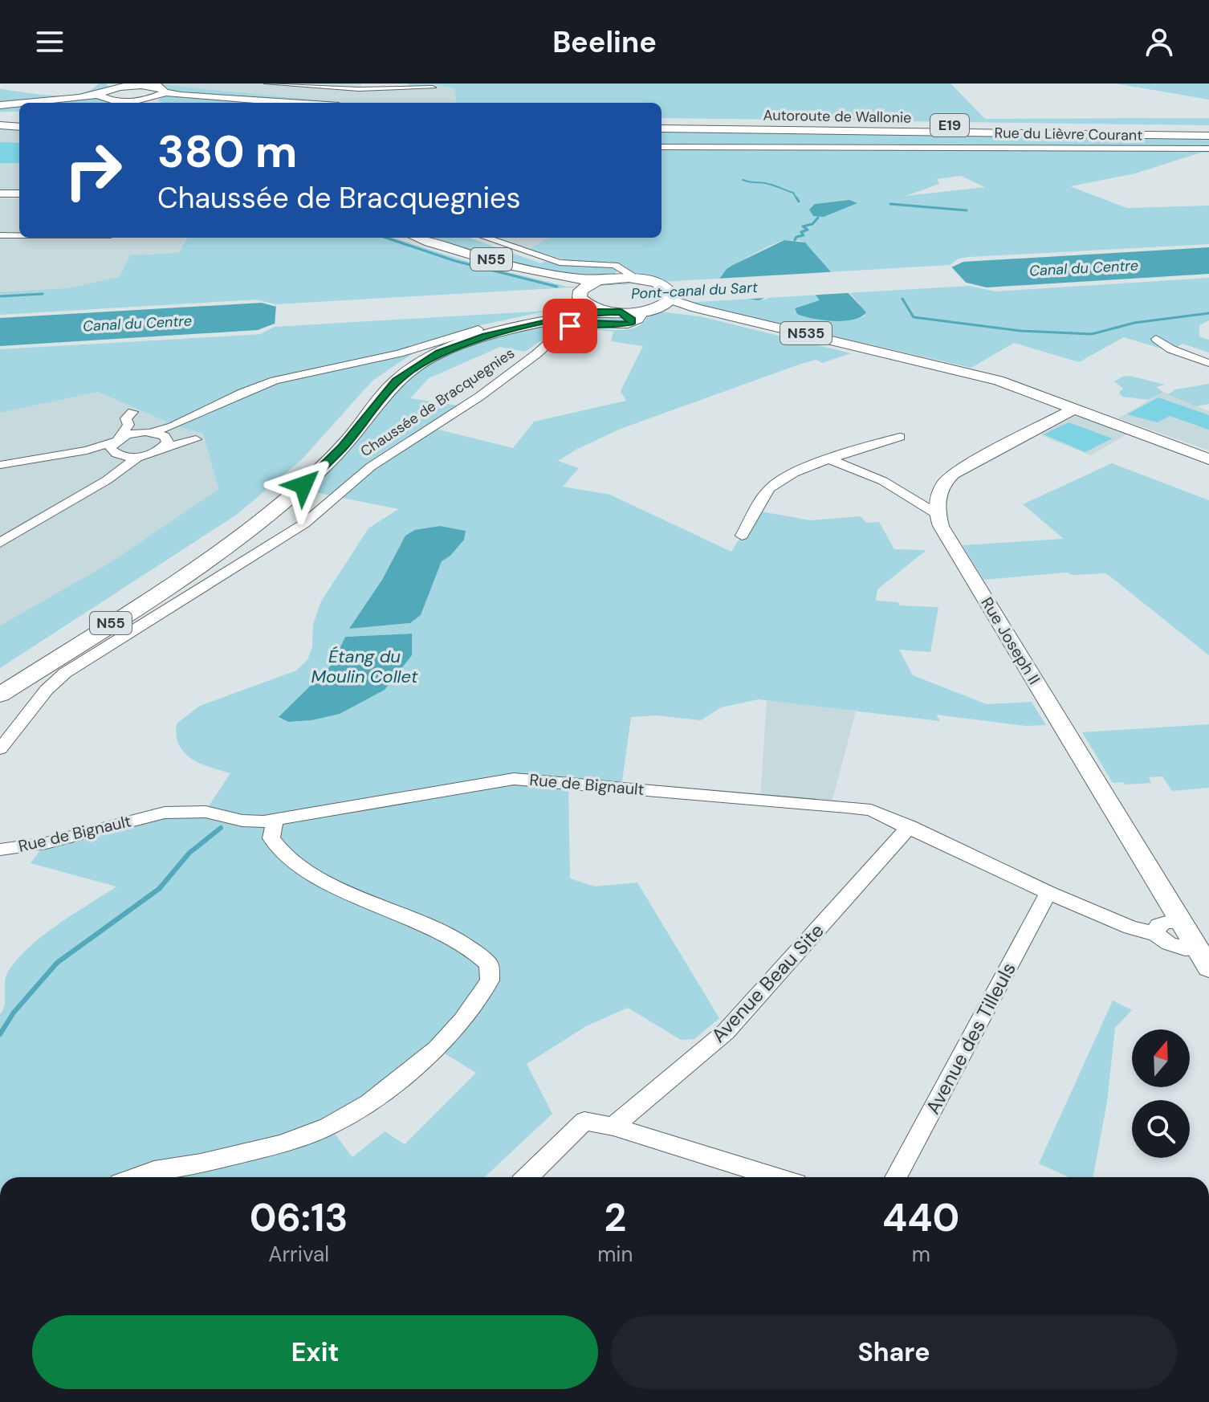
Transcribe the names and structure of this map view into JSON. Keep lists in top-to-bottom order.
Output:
{
  "streets": {
    "highway": ["Autoroute de Wallonie", "E19", "N55"],
    "main road": ["N535", "Rue Joseph II"],
    "street": [
      "Rue du Lièvre Courant",
      "Chaussée de Bracquegnies",
      "Rue de Bignault",
      "Avenue Beau Site",
      "Avenue des Tilleuls"
    ]
  },
  "crossings": [
    ["N55", "Chaussée de Bracquegnies"],
    ["Rue Joseph II", "Rue de Bignault"],
    ["Rue de Bignault", "Avenue Beau Site"],
    ["Rue de Bignault", "Avenue des Tilleuls"]
  ],
  "water": ["Canal du Centre", "Pont-canal du Sart", "Étang du Moulin Collet"],
  "north": "top",
  "page": {
    "header": "Beeline",
    "turn": ["380 m", "Chaussée de Bracquegnies"],
    "eta": [
      "06:13",
      "Arrival",
      "2",
      "min",
      "440",
      "m"
    ],
    "buttons": ["Exit", "Share"]
  }
}
